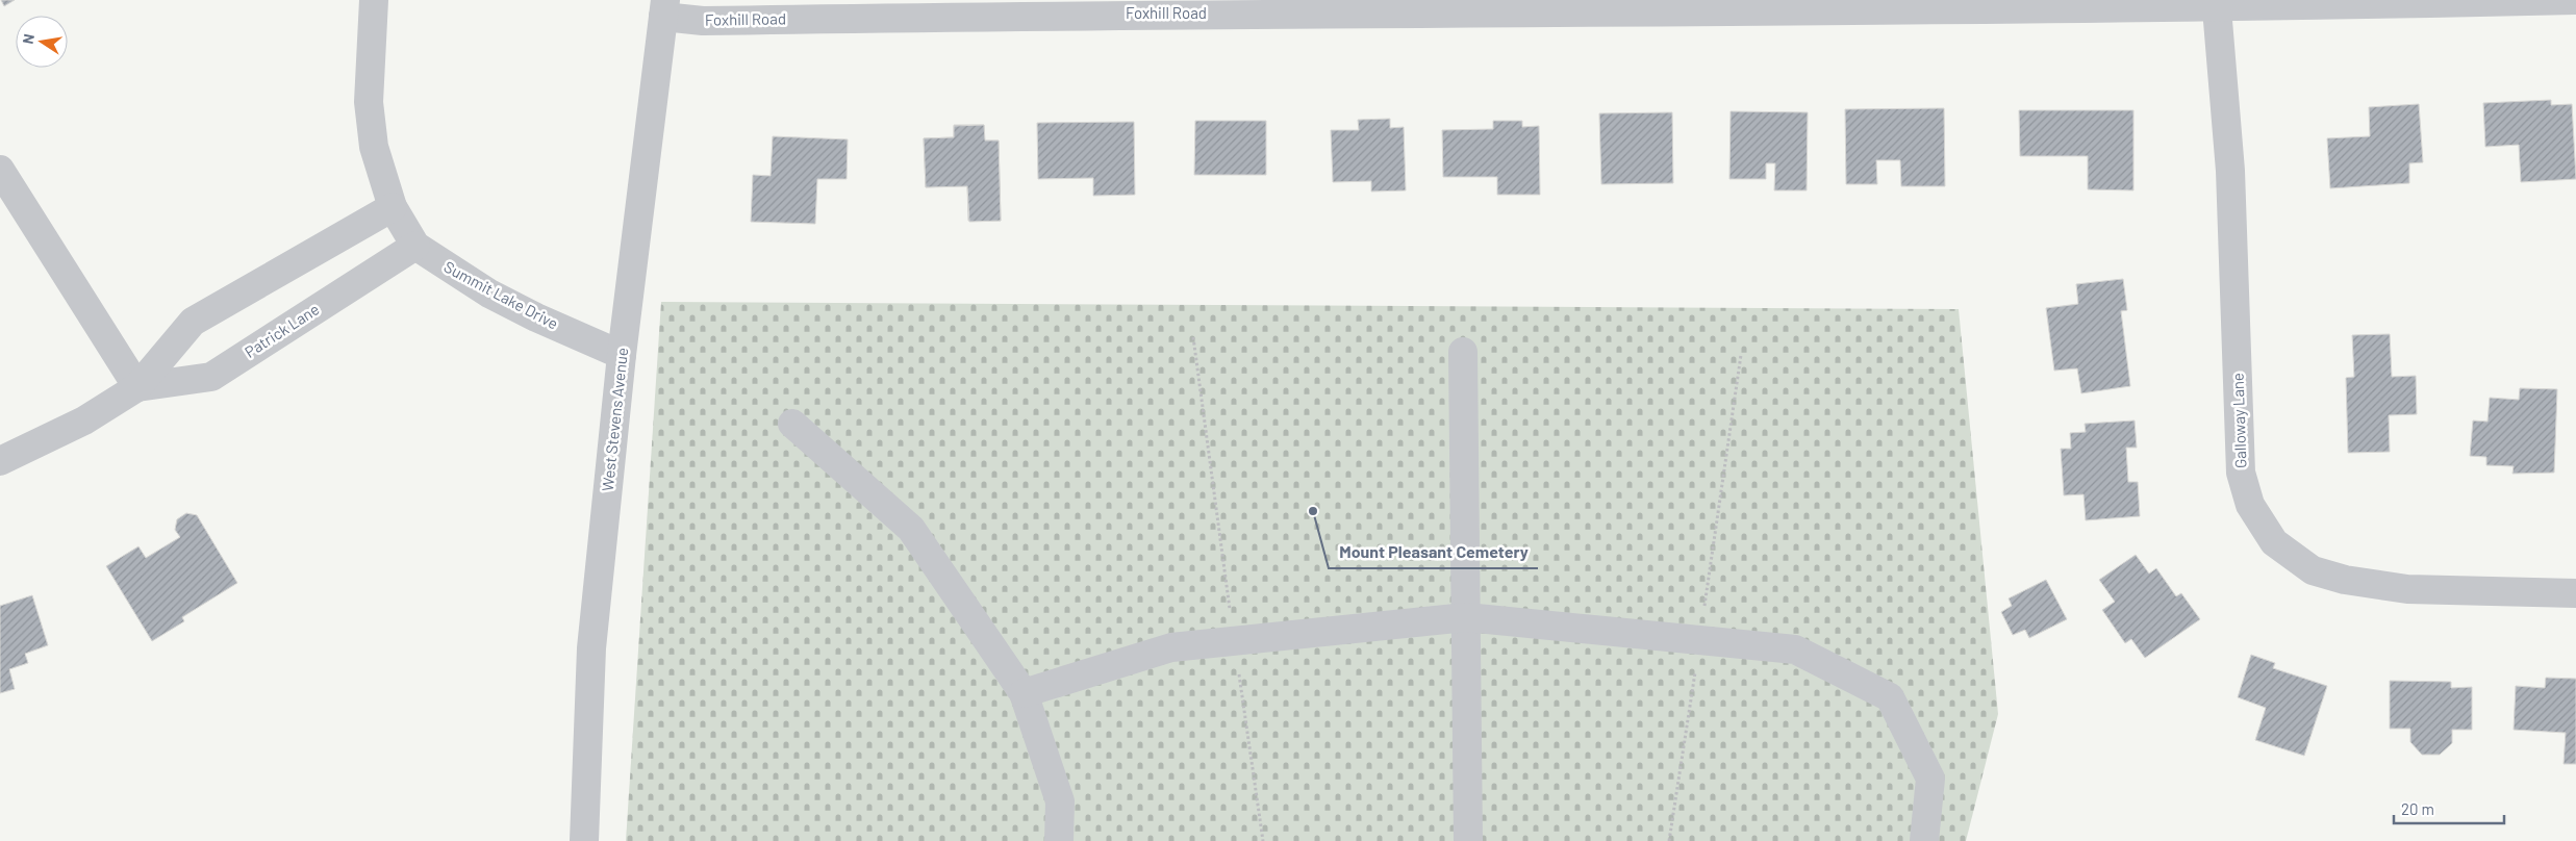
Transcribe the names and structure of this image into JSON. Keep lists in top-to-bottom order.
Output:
{
  "streets": {
    "street": [
      "Foxhill Road",
      "Summit Lake Drive",
      "Patrick Lane",
      "West Stevens Avenue",
      "Galloway Lane"
    ]
  },
  "crossings": [
    ["Foxhill Road", "West Stevens Avenue"],
    ["Foxhill Road", "Galloway Lane"],
    ["Summit Lake Drive", "Patrick Lane"],
    ["Summit Lake Drive", "West Stevens Avenue"]
  ],
  "places": ["Mount Pleasant Cemetery"],
  "scale_bar": "20 m",
  "north": "left"
}
